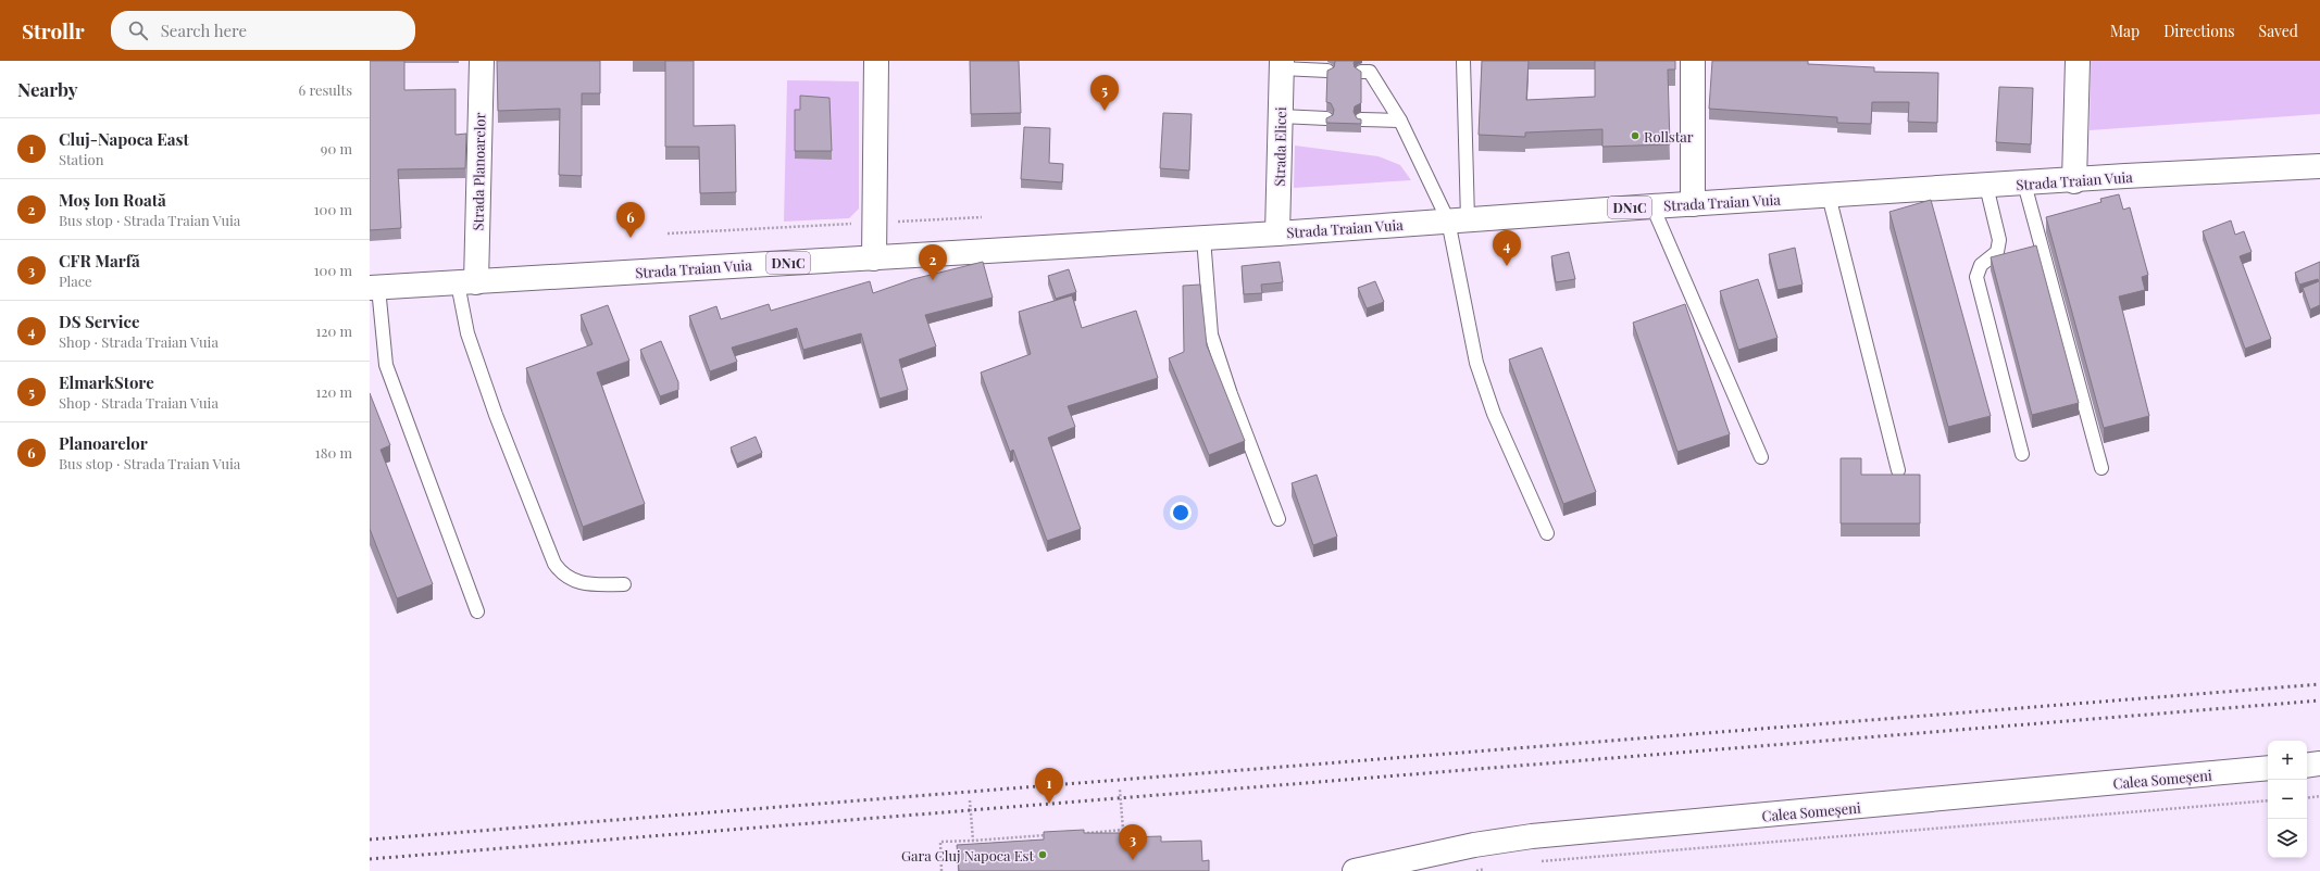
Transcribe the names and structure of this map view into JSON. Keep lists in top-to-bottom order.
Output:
{
  "streets": {
    "main road": [
      "Strada Elicei",
      "Strada Planoarelor",
      "Strada Traian Vuia",
      "DN1C",
      "Calea Someșeni"
    ]
  },
  "crossings": [
    ["Strada Elicei", "Strada Traian Vuia"],
    ["Strada Planoarelor", "Strada Traian Vuia"]
  ],
  "places": ["Rollstar", "Gara Cluj Napoca Est"],
  "page": {
    "header": "Strollr",
    "search": "Search here",
    "nav": ["Map", "Directions", "Saved"],
    "heading": ["Nearby", "6 results"],
    "pins": [
      "5",
      "6",
      "4",
      "2",
      "1",
      "3"
    ],
    "list": [
      {
        "mark": "1",
        "name": "Cluj-Napoca East",
        "note": "Station",
        "value": "90 m"
      },
      {
        "mark": "2",
        "name": "Moș Ion Roată",
        "note": "Bus stop · Strada Traian Vuia",
        "value": "100 m"
      },
      {
        "mark": "3",
        "name": "CFR Marfă",
        "note": "Place",
        "value": "100 m"
      },
      {
        "mark": "4",
        "name": "DS Service",
        "note": "Shop · Strada Traian Vuia",
        "value": "120 m"
      },
      {
        "mark": "5",
        "name": "ElmarkStore",
        "note": "Shop · Strada Traian Vuia",
        "value": "120 m"
      },
      {
        "mark": "6",
        "name": "Planoarelor",
        "note": "Bus stop · Strada Traian Vuia",
        "value": "180 m"
      }
    ],
    "map_buttons": ["+", "−"]
  }
}
